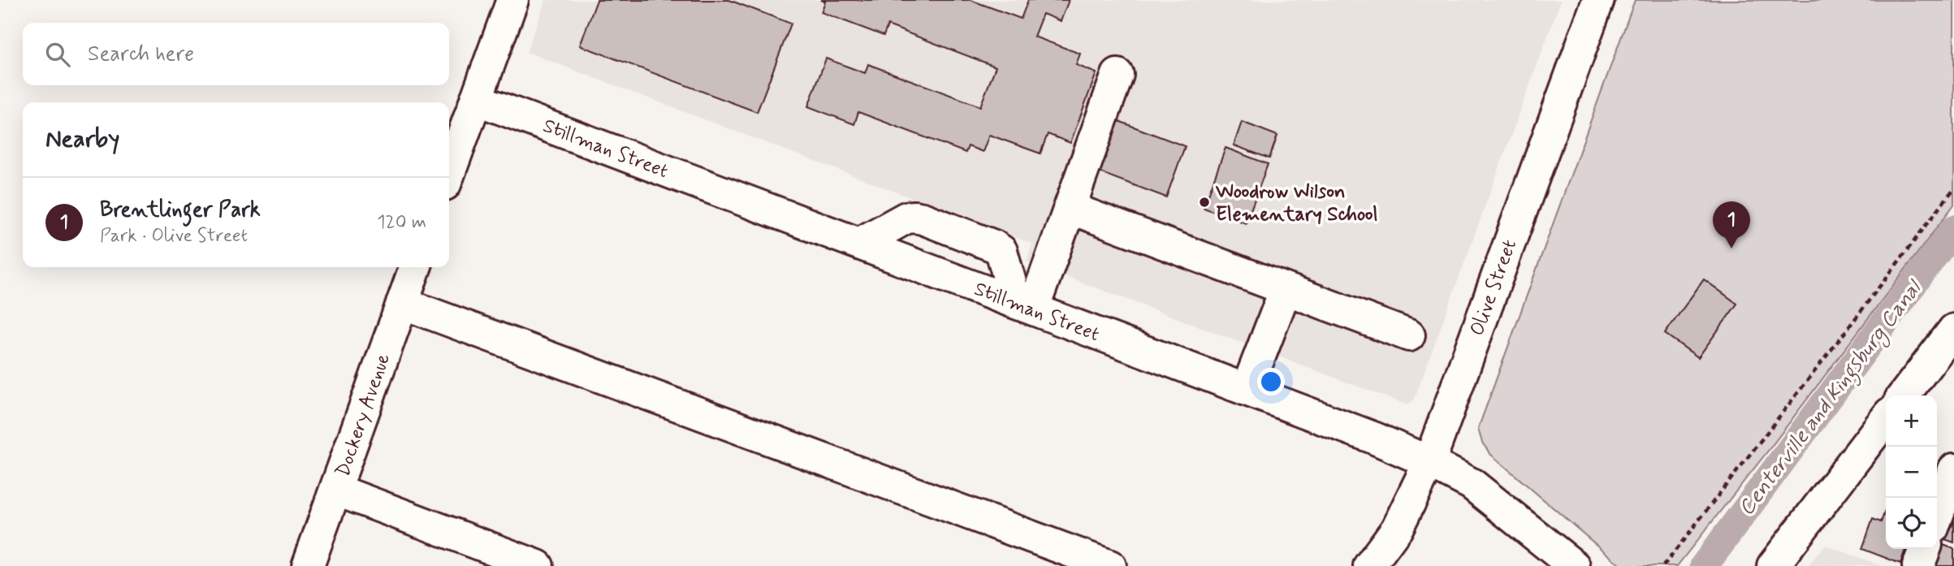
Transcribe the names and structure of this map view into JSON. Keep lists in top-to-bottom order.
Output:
{
  "streets": {
    "street": ["Stillman Street", "Olive Street", "Dockery Avenue"]
  },
  "crossings": [
    ["Stillman Street", "Olive Street"]
  ],
  "water": ["Centerville and Kingsburg Canal"],
  "places": ["Woodrow Wilson Elementary School"],
  "page": {
    "search": "Search here",
    "heading": "Nearby",
    "list": [
      {
        "mark": "1",
        "name": "Brentlinger Park",
        "note": "Park · Olive Street",
        "value": "120 m"
      }
    ],
    "pins": "1",
    "map_buttons": ["+", "−"]
  }
}
